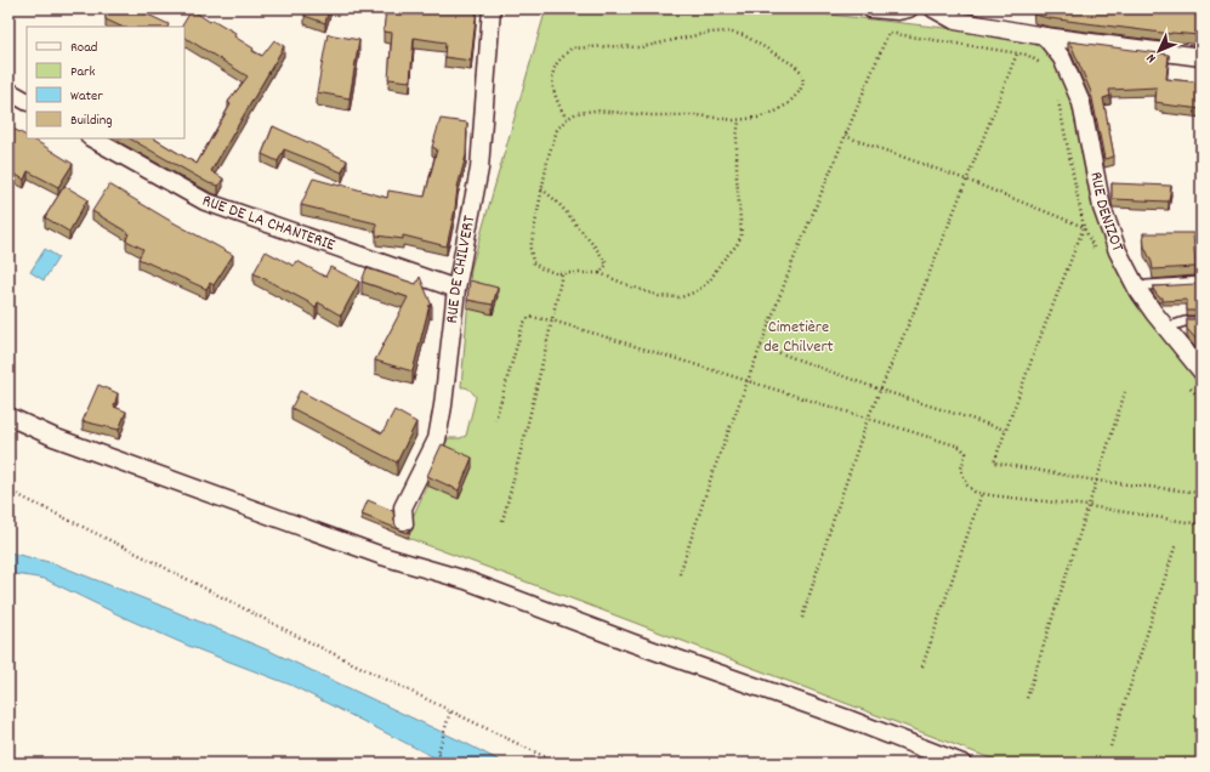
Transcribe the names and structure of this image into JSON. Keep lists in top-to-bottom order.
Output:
{
  "streets": {
    "street": ["RUE DENIZOT", "RUE DE LA CHANTERIE", "RUE DE CHILVERT"]
  },
  "crossings": [
    ["RUE DE LA CHANTERIE", "RUE DE CHILVERT"]
  ],
  "parks": ["Cimetière de Chilvert"],
  "legend": [
    "Road",
    "Park",
    "Water",
    "Building"
  ],
  "north": "bottom left"
}
